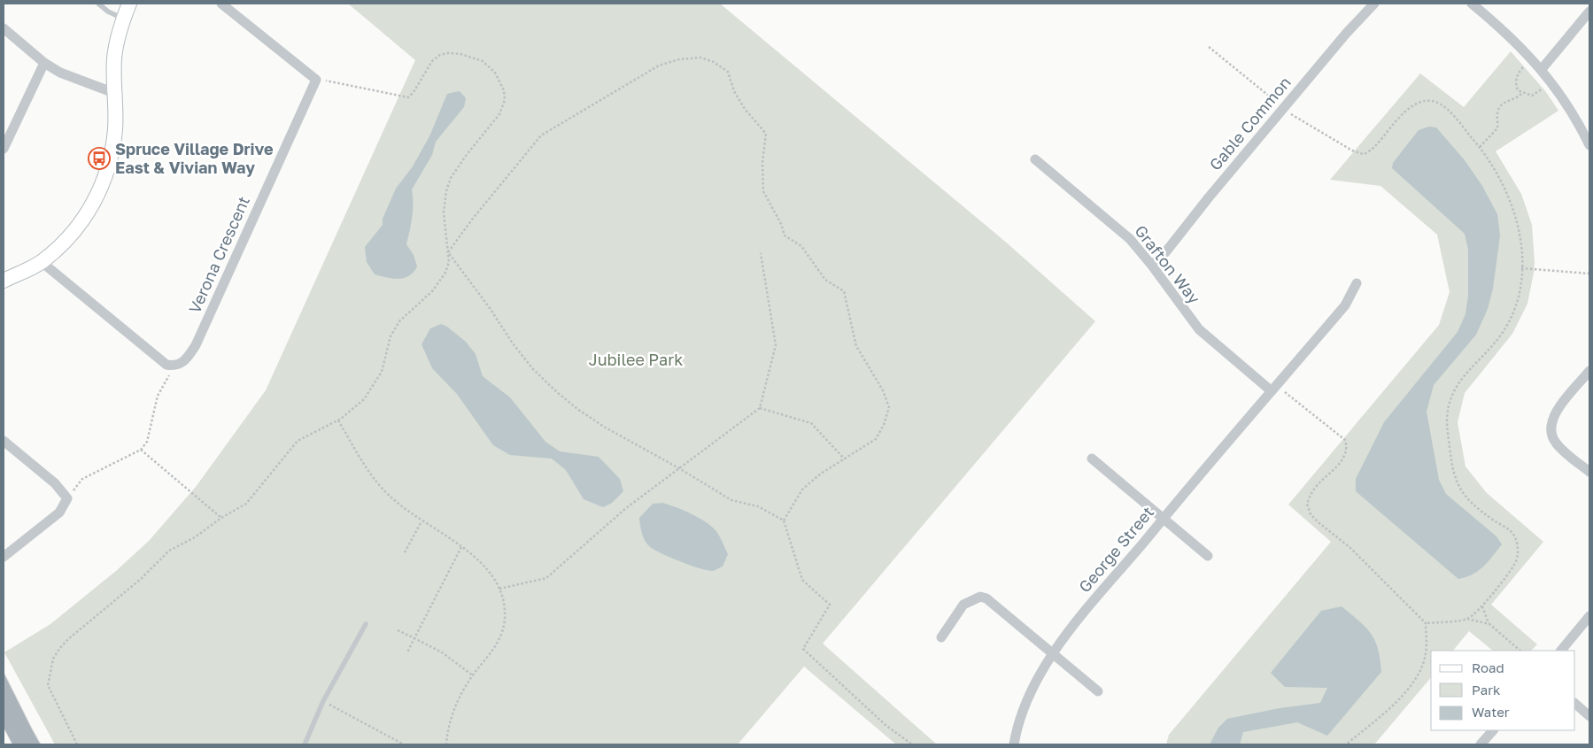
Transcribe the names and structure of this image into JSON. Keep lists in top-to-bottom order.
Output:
{
  "streets": {
    "street": [
      "Gable Common",
      "Verona Crescent",
      "Grafton Way",
      "George Street"
    ]
  },
  "crossings": [
    ["Gable Common", "Grafton Way"],
    ["Grafton Way", "George Street"]
  ],
  "parks": ["Jubilee Park"],
  "places": {
    "bus stop": ["Spruce Village Drive East & Vivian Way"]
  },
  "legend": ["Road", "Park", "Water"]
}
